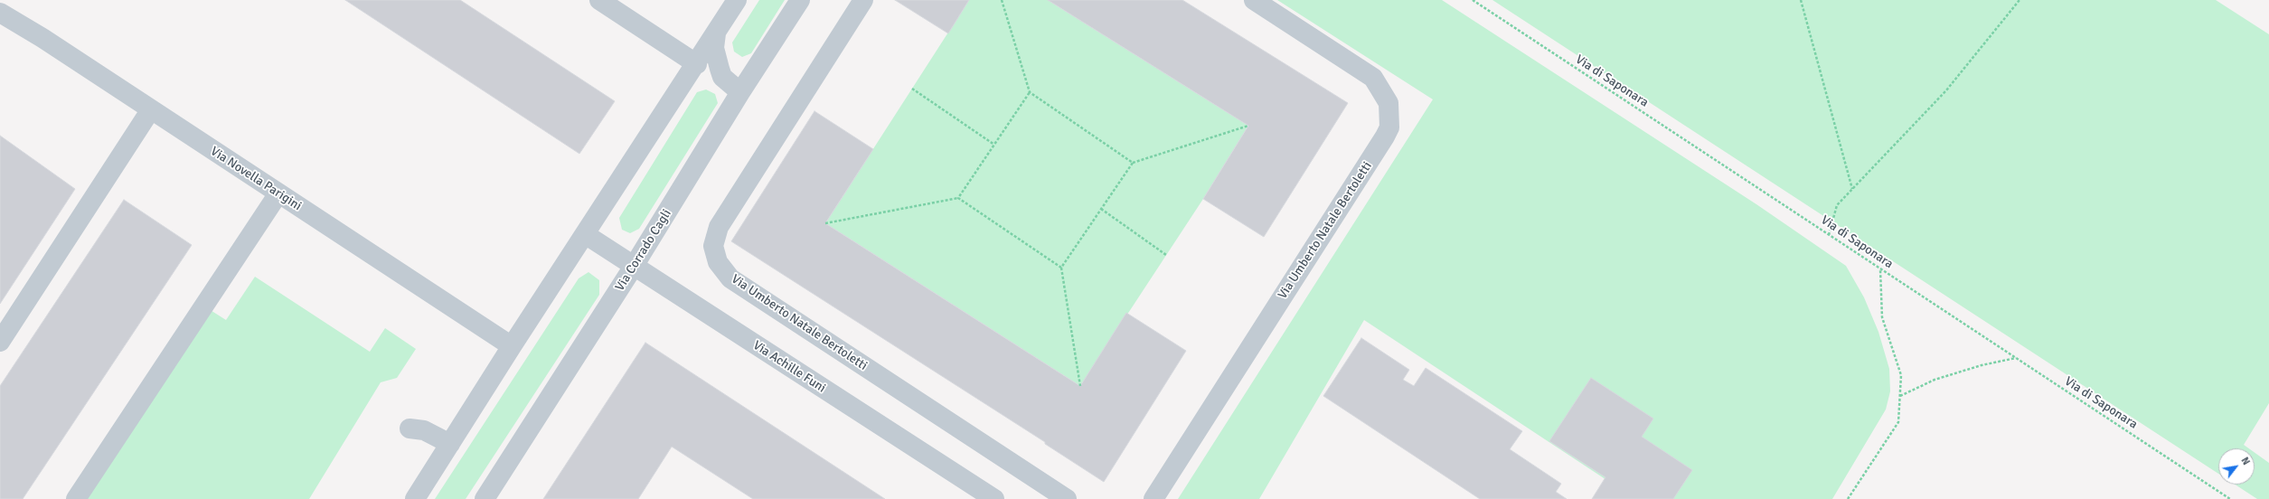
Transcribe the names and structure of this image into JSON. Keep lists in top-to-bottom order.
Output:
{
  "streets": {
    "street": [
      "Via Novella Parigini",
      "Via Umberto Natale Bertoletti",
      "Via Corrado Cagli",
      "Via Achille Funi"
    ],
    "path": ["Via di Saponara"]
  },
  "crossings": [
    ["Via Corrado Cagli", "Via Achille Funi"]
  ],
  "north": "top right"
}
